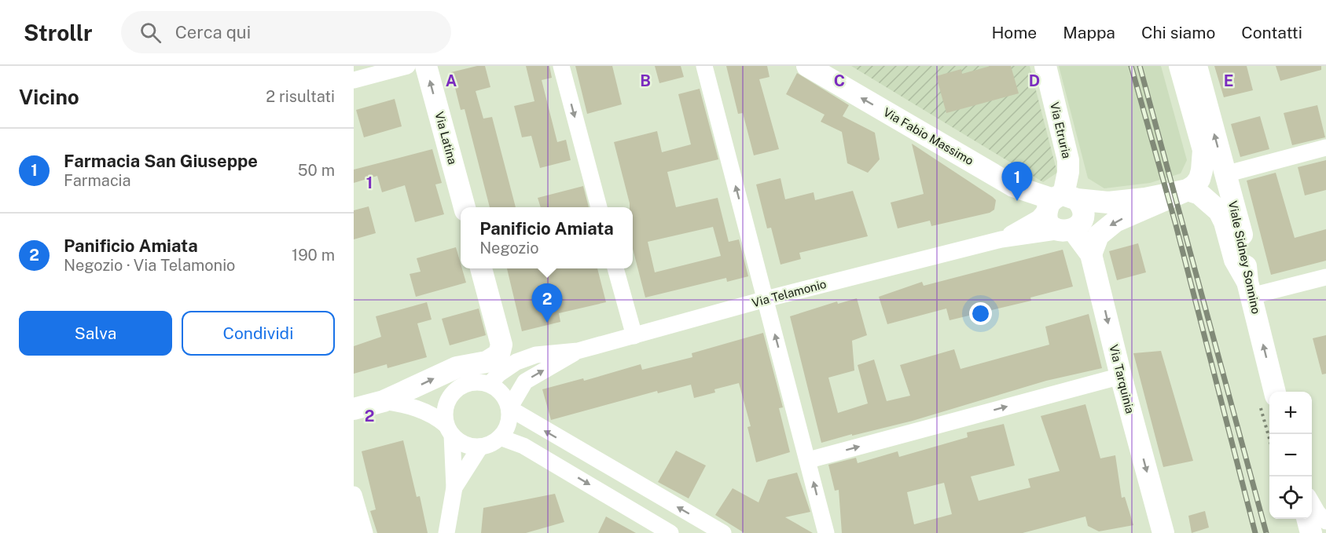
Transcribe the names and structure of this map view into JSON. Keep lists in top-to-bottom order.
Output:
{
  "streets": {
    "street": [
      "Via Etruria",
      "Via Fabio Massimo",
      "Via Latina",
      "Viale Sidney Sonnino",
      "Via Telamonio",
      "Via Tarquinia"
    ]
  },
  "crossings": [
    ["Via Etruria", "Via Fabio Massimo"],
    ["Via Etruria", "Via Telamonio"],
    ["Via Fabio Massimo", "Via Telamonio"],
    ["Via Telamonio", "Via Tarquinia"]
  ],
  "one_way": ["Via Fabio Massimo", "Via Tarquinia"],
  "page": {
    "header": "Strollr",
    "search": "Cerca qui",
    "nav": [
      "Home",
      "Mappa",
      "Chi siamo",
      "Contatti"
    ],
    "heading": ["Vicino", "2 risultati"],
    "list": [
      {
        "mark": "1",
        "name": "Farmacia San Giuseppe",
        "note": "Farmacia",
        "value": "50 m"
      },
      {
        "mark": "2",
        "name": "Panificio Amiata",
        "note": "Negozio · Via Telamonio",
        "value": "190 m"
      }
    ],
    "pins": ["1", "2"],
    "popup": ["Panificio Amiata", "Negozio"],
    "buttons": ["Salva", "Condividi"],
    "map_buttons": ["+", "−"]
  },
  "grid": {
    "columns": [
      "A",
      "B",
      "C",
      "D",
      "E"
    ],
    "rows": ["1", "2"]
  }
}
